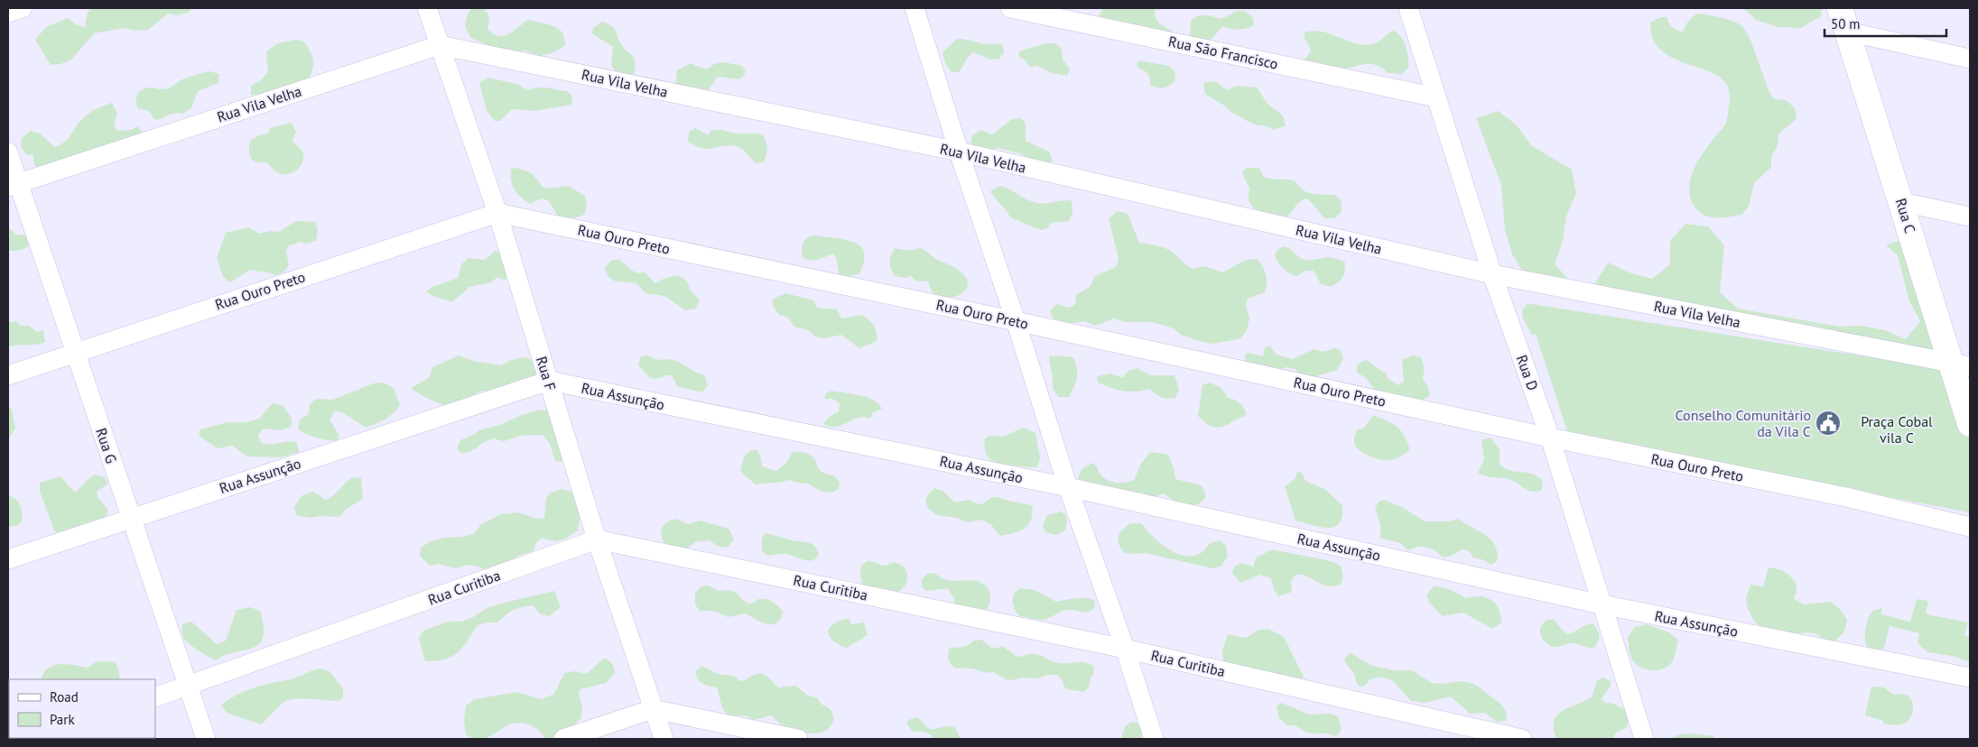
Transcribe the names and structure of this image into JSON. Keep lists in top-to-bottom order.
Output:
{
  "streets": {
    "street": [
      "Rua São Francisco",
      "Rua Vila Velha",
      "Rua C",
      "Rua Ouro Preto",
      "Rua D",
      "Rua F",
      "Rua Assunção",
      "Rua G",
      "Rua Curitiba"
    ]
  },
  "crossings": [
    ["Rua São Francisco", "Rua D"],
    ["Rua Vila Velha", "Rua C"],
    ["Rua Vila Velha", "Rua D"],
    ["Rua Vila Velha", "Rua F"],
    ["Rua Vila Velha", "Rua G"],
    ["Rua Ouro Preto", "Rua D"],
    ["Rua Ouro Preto", "Rua F"],
    ["Rua Ouro Preto", "Rua G"],
    ["Rua D", "Rua Assunção"],
    ["Rua F", "Rua Assunção"],
    ["Rua F", "Rua Curitiba"],
    ["Rua Assunção", "Rua G"],
    ["Rua G", "Rua Curitiba"]
  ],
  "parks": ["Praça Cobal vila C"],
  "places": {
    "public building": ["Conselho Comunitário da Vila C"]
  },
  "legend": ["Road", "Park"],
  "scale_bar": "50 m"
}
